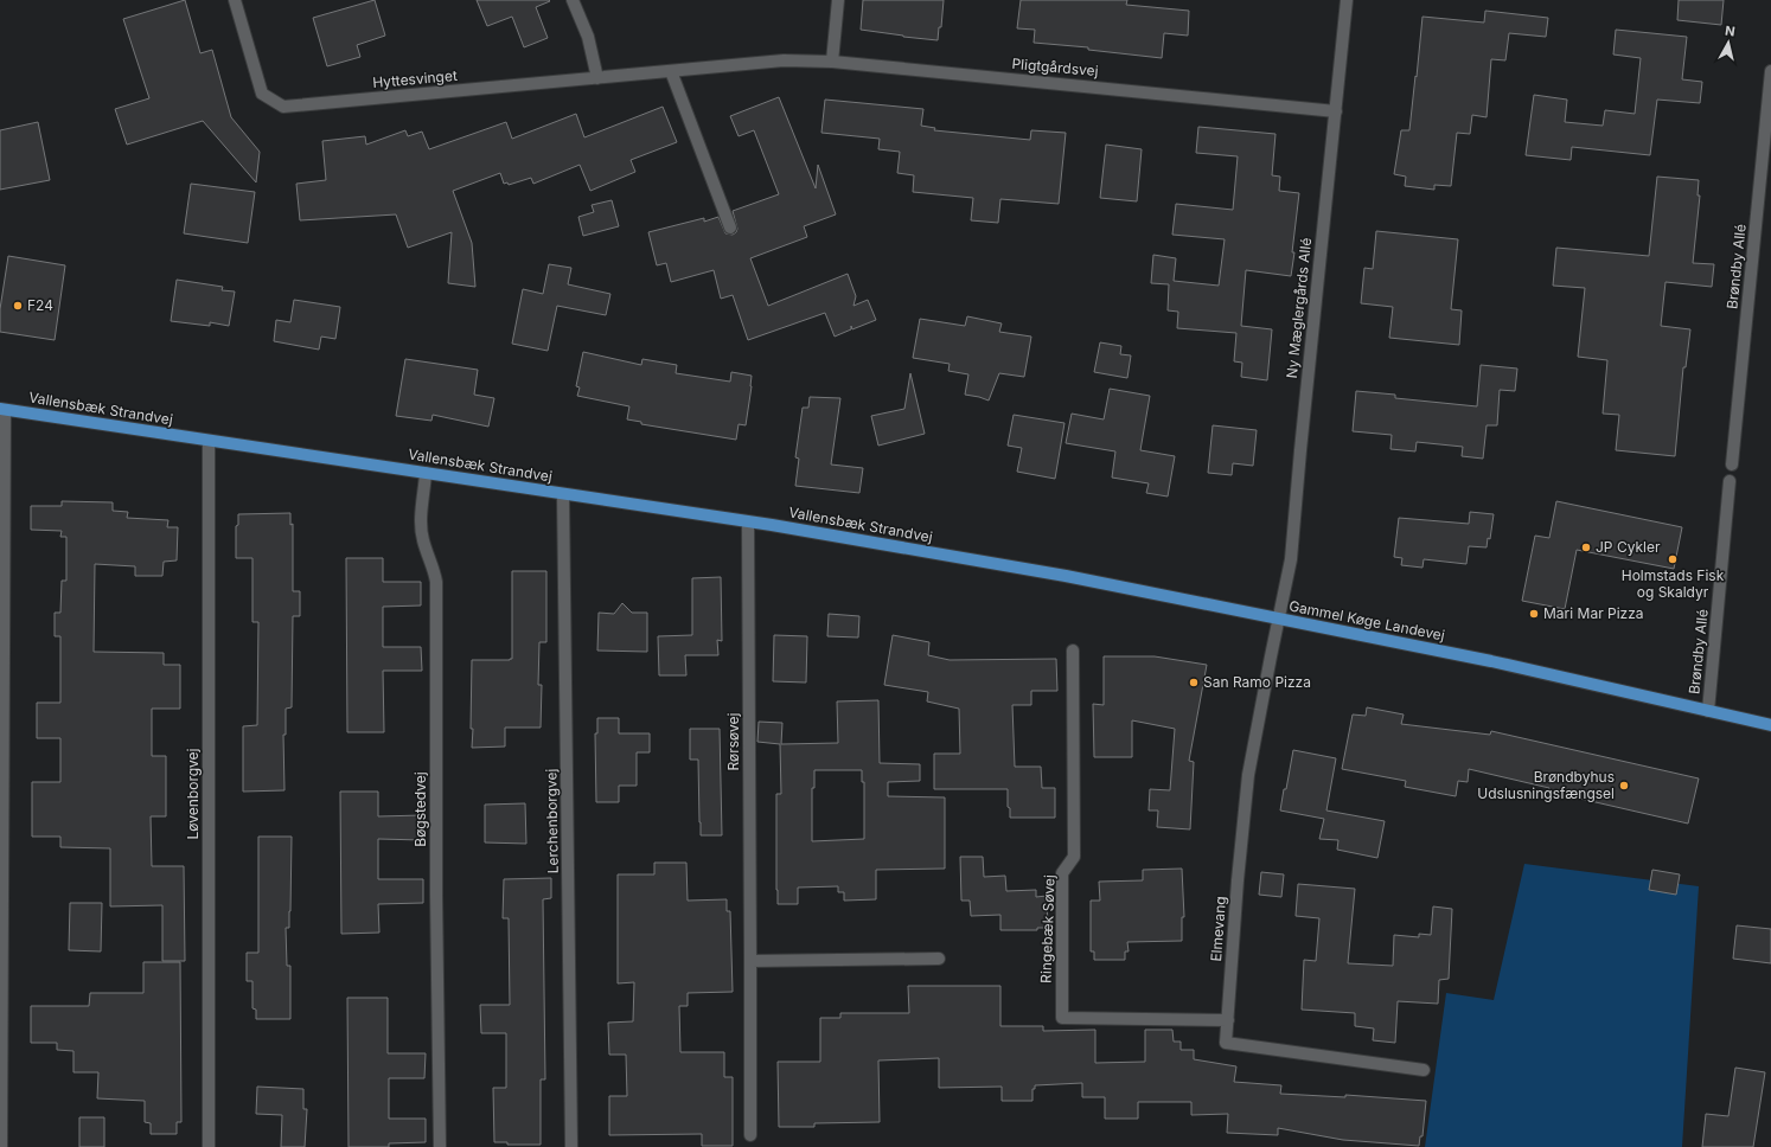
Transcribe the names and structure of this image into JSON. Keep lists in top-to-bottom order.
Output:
{
  "streets": {
    "main road": ["Vallensbæk Strandvej", "Gammel Køge Landevej"],
    "street": [
      "Pligtgårdsvej",
      "Hyttesvinget",
      "Brøndby Allé",
      "Ny Mæglergårds Allé",
      "Rørsøvej",
      "Løvenborgvej",
      "Bøgstedvej",
      "Lerchenborgvej",
      "Ringebæk Søvej",
      "Elmevang"
    ]
  },
  "crossings": [
    ["Pligtgårdsvej", "Hyttesvinget"],
    ["Pligtgårdsvej", "Ny Mæglergårds Allé"],
    ["Brøndby Allé", "Gammel Køge Landevej"],
    ["Ny Mæglergårds Allé", "Gammel Køge Landevej"],
    ["Ny Mæglergårds Allé", "Elmevang"],
    ["Vallensbæk Strandvej", "Gammel Køge Landevej"],
    ["Vallensbæk Strandvej", "Rørsøvej"],
    ["Vallensbæk Strandvej", "Løvenborgvej"],
    ["Vallensbæk Strandvej", "Bøgstedvej"],
    ["Vallensbæk Strandvej", "Lerchenborgvej"],
    ["Gammel Køge Landevej", "Elmevang"],
    ["Ringebæk Søvej", "Elmevang"]
  ],
  "places": [
    "F24",
    "JP Cykler",
    "Holmstads Fisk og Skaldyr",
    "Mari Mar Pizza",
    "San Ramo Pizza",
    "Brøndbyhus Udslusningsfængsel"
  ],
  "north": "top"
}
